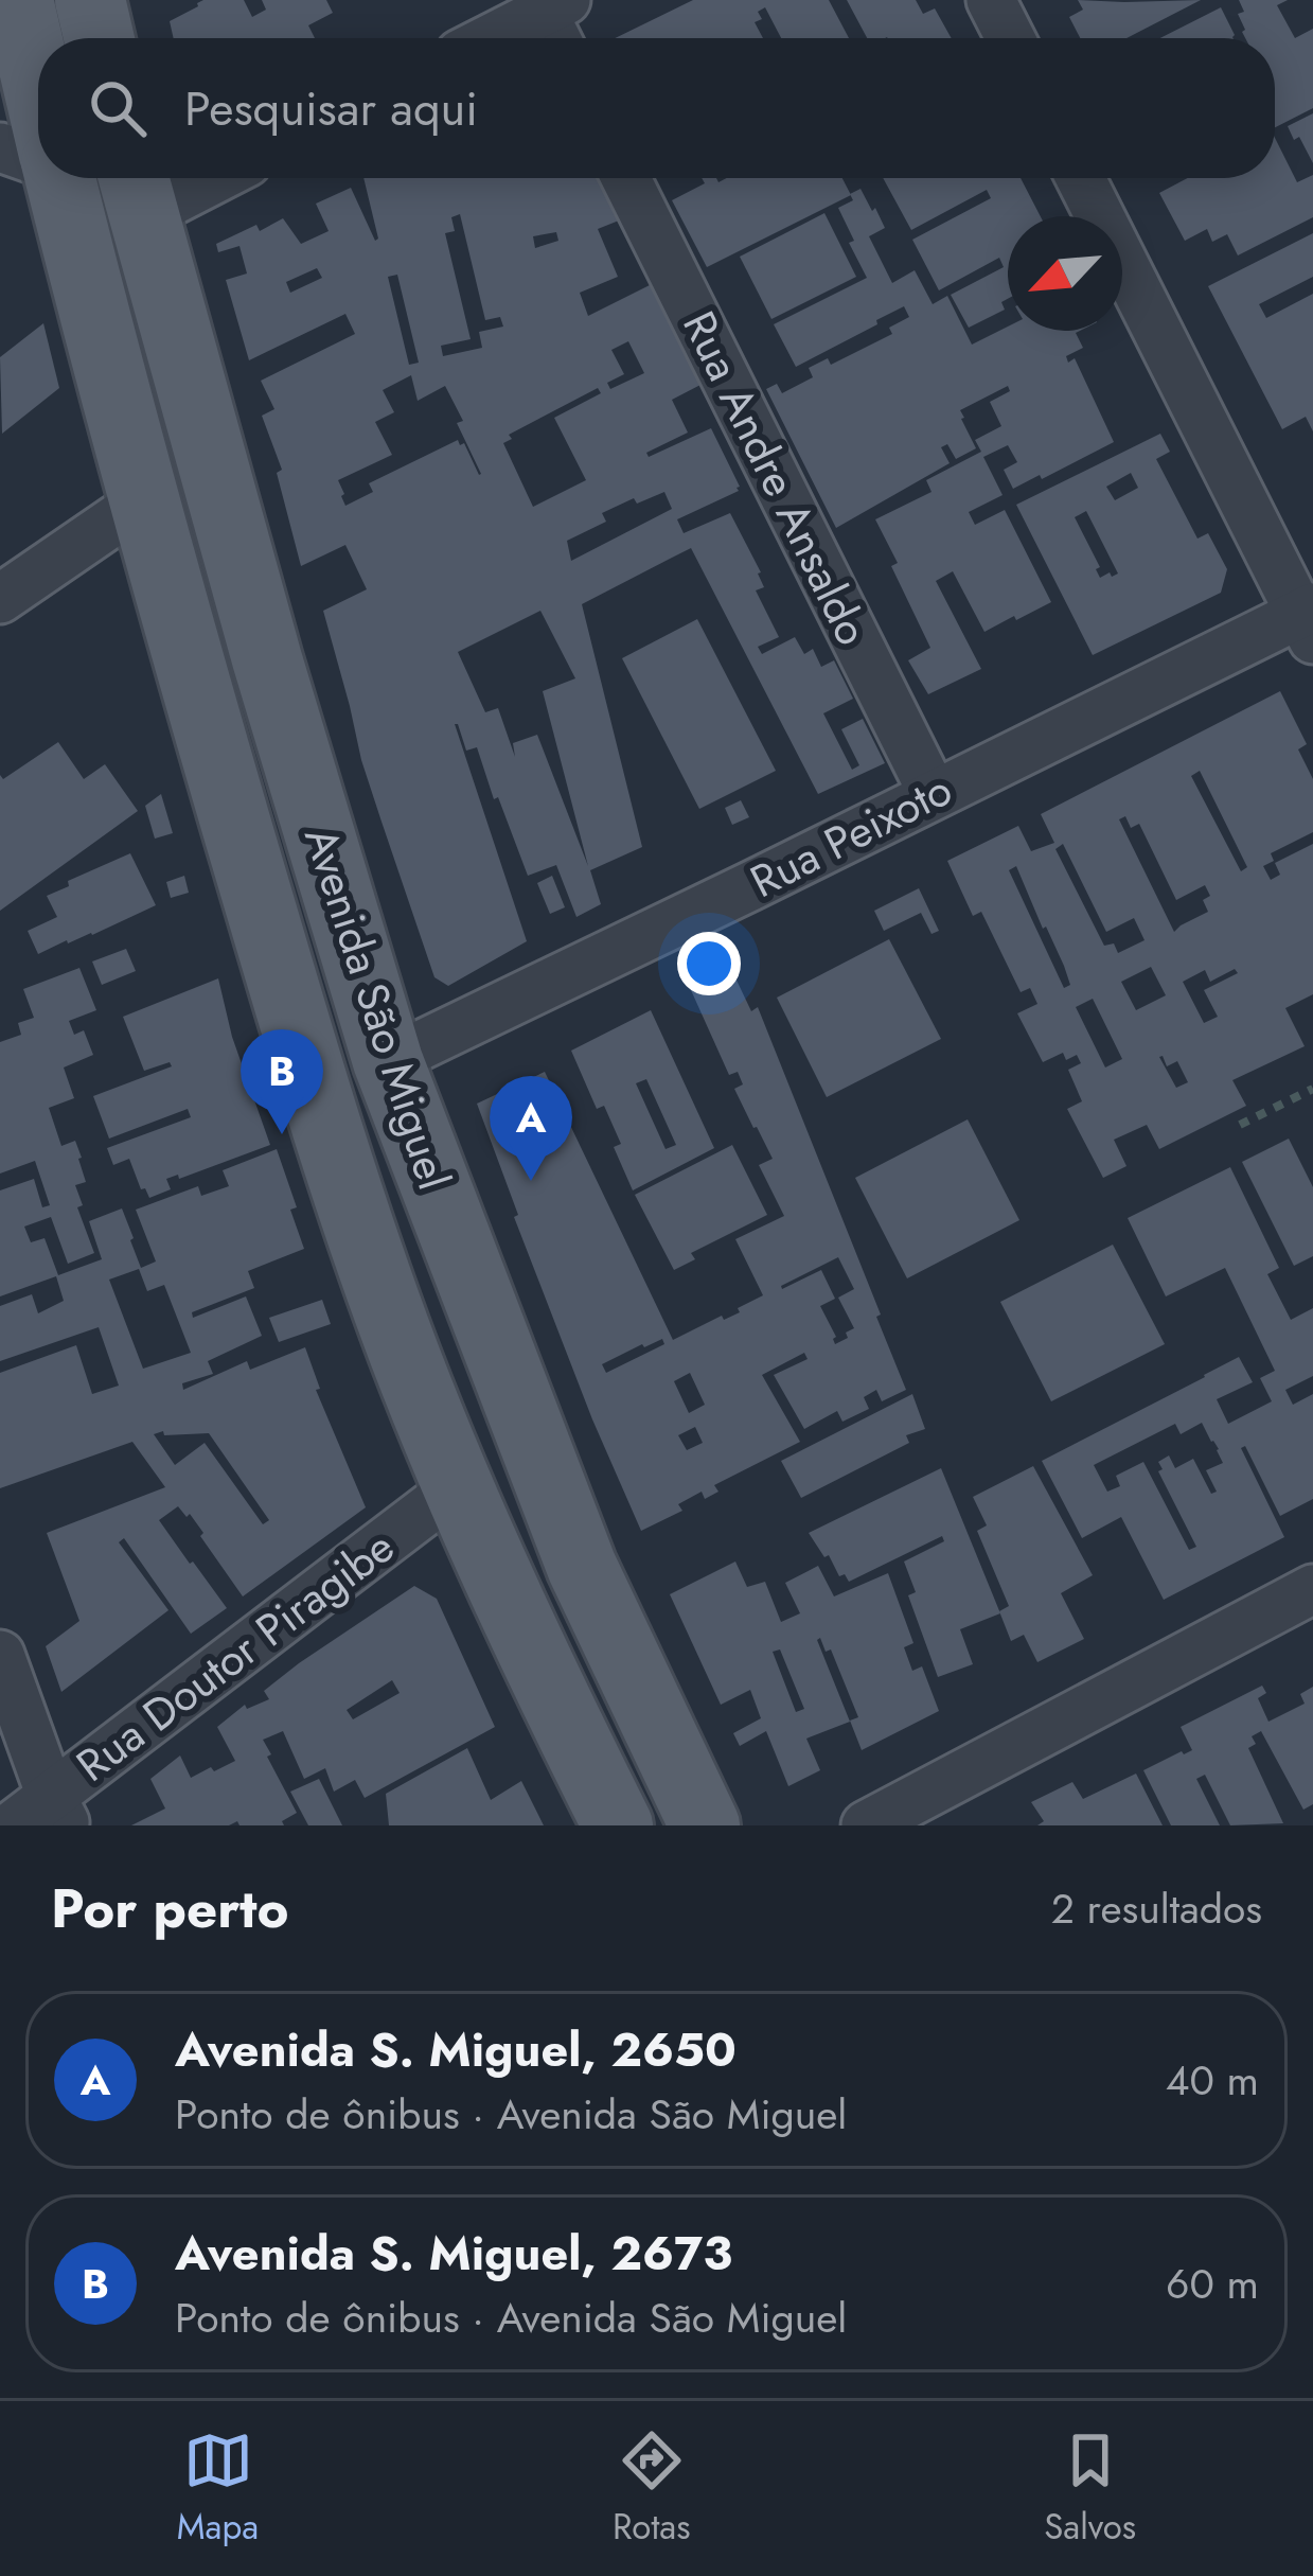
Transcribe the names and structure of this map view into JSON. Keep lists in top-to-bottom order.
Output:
{
  "streets": {
    "main road": ["Avenida São Miguel"],
    "street": ["Rua Andre Ansaldo", "Rua Peixoto", "Rua Doutor Piragibe"]
  },
  "crossings": [
    ["Rua Andre Ansaldo", "Rua Peixoto"],
    ["Rua Peixoto", "Avenida São Miguel"],
    ["Avenida São Miguel", "Rua Doutor Piragibe"]
  ],
  "north": "bottom left",
  "page": {
    "search": "Pesquisar aqui",
    "pins": ["B", "A"],
    "heading": ["Por perto", "2 resultados"],
    "list": [
      {
        "mark": "A",
        "name": "Avenida S. Miguel, 2650",
        "note": "Ponto de ônibus · Avenida São Miguel",
        "value": "40 m"
      },
      {
        "mark": "B",
        "name": "Avenida S. Miguel, 2673",
        "note": "Ponto de ônibus · Avenida São Miguel",
        "value": "60 m"
      }
    ],
    "nav": ["Mapa", "Rotas", "Salvos"]
  }
}
